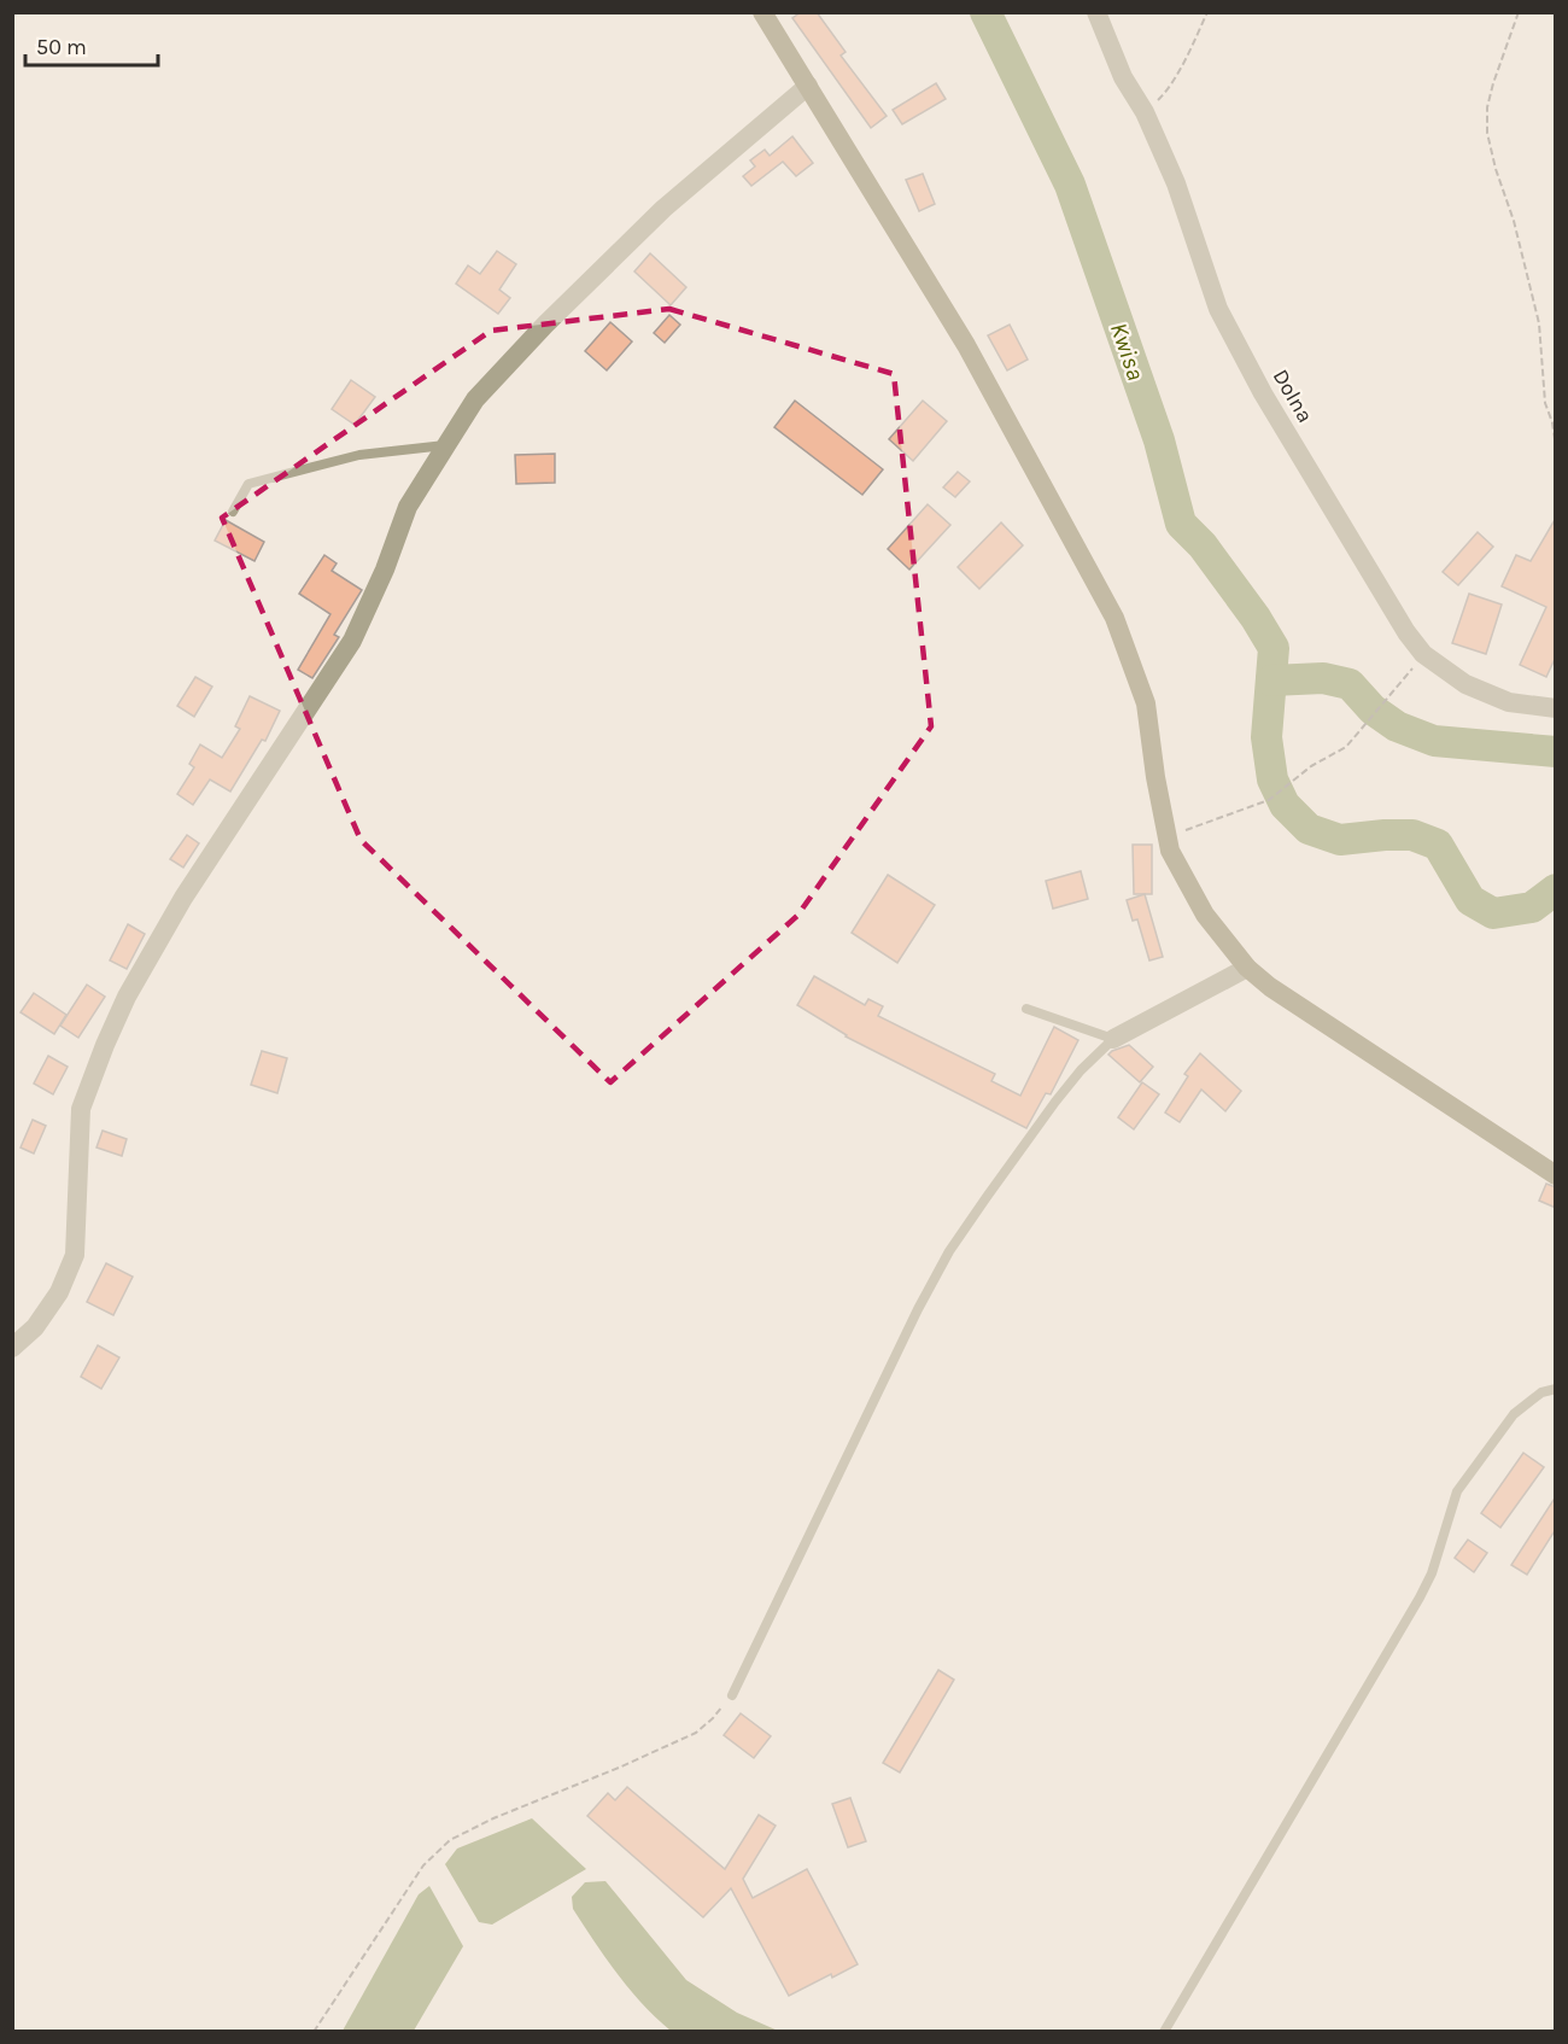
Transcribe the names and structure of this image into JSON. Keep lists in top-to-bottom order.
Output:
{
  "streets": {
    "street": ["Dolna"]
  },
  "water": ["Kwisa"],
  "scale_bar": "50 m"
}
